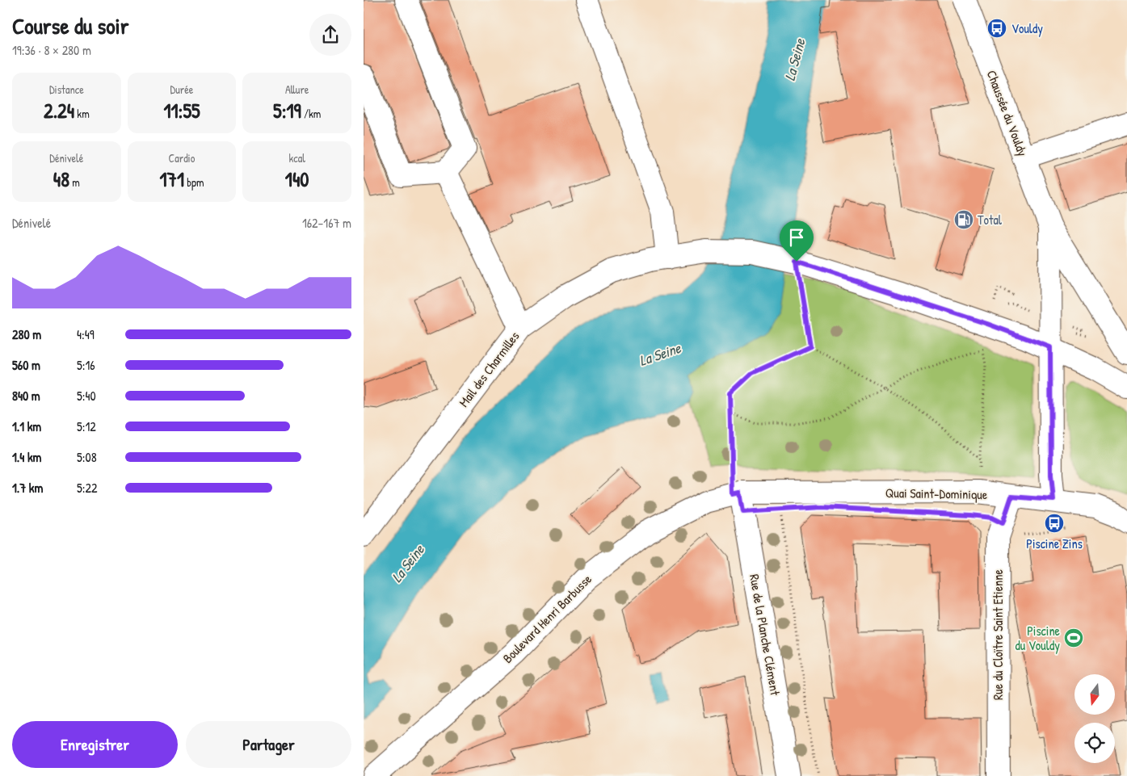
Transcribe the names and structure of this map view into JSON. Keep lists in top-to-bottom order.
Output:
{
  "streets": {
    "main road": [
      "Chaussée du Vouldy",
      "Mail des Charmilles",
      "Quai Saint-Dominique",
      "Boulevard Henri Barbusse",
      "Rue de la Planche Clément",
      "Rue du Cloïtre Saint Etienne"
    ]
  },
  "crossings": [
    ["Chaussée du Vouldy", "Mail des Charmilles"],
    ["Chaussée du Vouldy", "Quai Saint-Dominique"],
    ["Quai Saint-Dominique", "Boulevard Henri Barbusse"],
    ["Quai Saint-Dominique", "Rue de la Planche Clément"],
    ["Quai Saint-Dominique", "Rue du Cloïtre Saint Etienne"],
    ["Boulevard Henri Barbusse", "Rue de la Planche Clément"]
  ],
  "water": ["La Seine"],
  "places": {
    "bus stop": ["Vouldy", "Piscine Zins"],
    "fuel station": ["Total"],
    "sports": ["Piscine du Vouldy"]
  },
  "north": "bottom",
  "page": {
    "heading": ["Course du soir", "19:36 · 8 × 280 m"],
    "stats": [
      ["Distance", "2.24 km"],
      ["Durée", "11:55"],
      ["Allure", "5:19 /km"],
      ["Dénivelé", "48 m"],
      ["Cardio", "171 bpm"],
      ["kcal", "140"]
    ],
    "chart": ["Dénivelé", "162–167 m"],
    "list": [
      {
        "name": "280 m",
        "note": "4:49"
      },
      {
        "name": "560 m",
        "note": "5:16"
      },
      {
        "name": "840 m",
        "note": "5:40"
      },
      {
        "name": "1.1 km",
        "note": "5:12"
      },
      {
        "name": "1.4 km",
        "note": "5:08"
      },
      {
        "name": "1.7 km",
        "note": "5:22"
      }
    ],
    "buttons": ["Enregistrer", "Partager"]
  }
}
